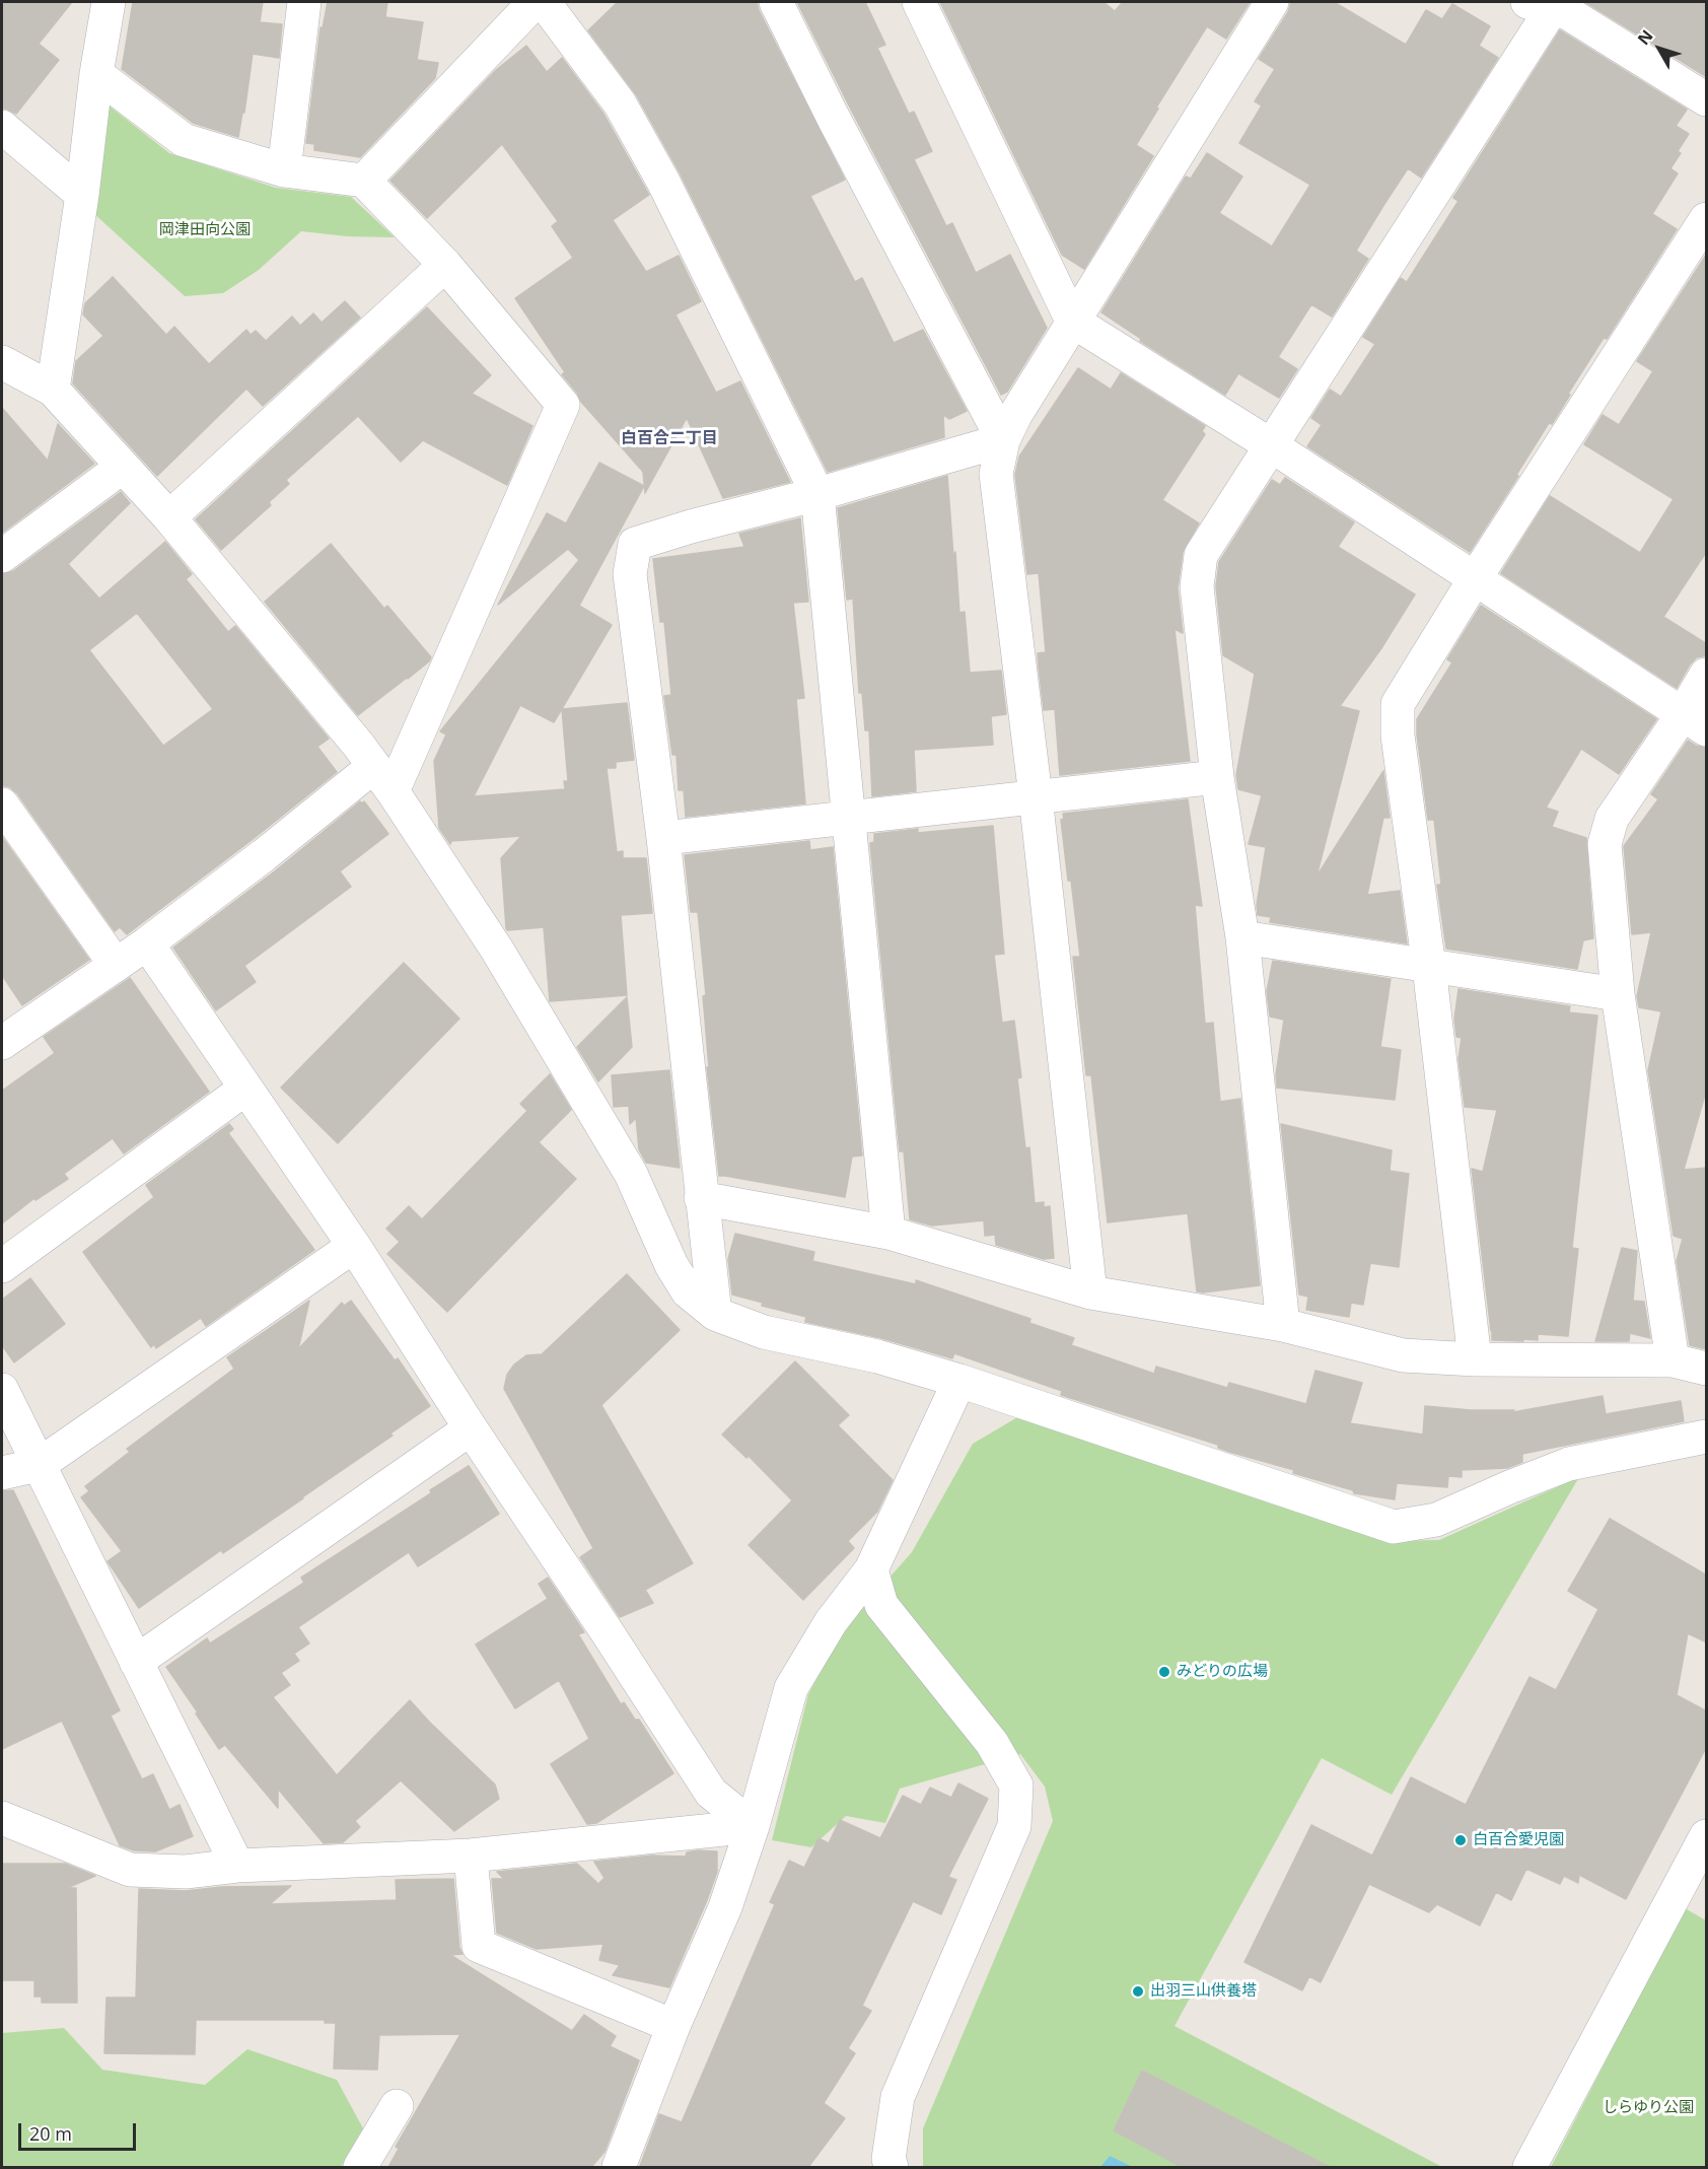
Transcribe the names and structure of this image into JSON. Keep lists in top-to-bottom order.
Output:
{
  "districts": ["白百合二丁目"],
  "parks": ["岡津田向公園", "しらゆり公園"],
  "places": ["みどりの広場", "白百合愛児園", "出羽三山供養塔"],
  "scale_bar": "20 m",
  "north": "top left"
}
